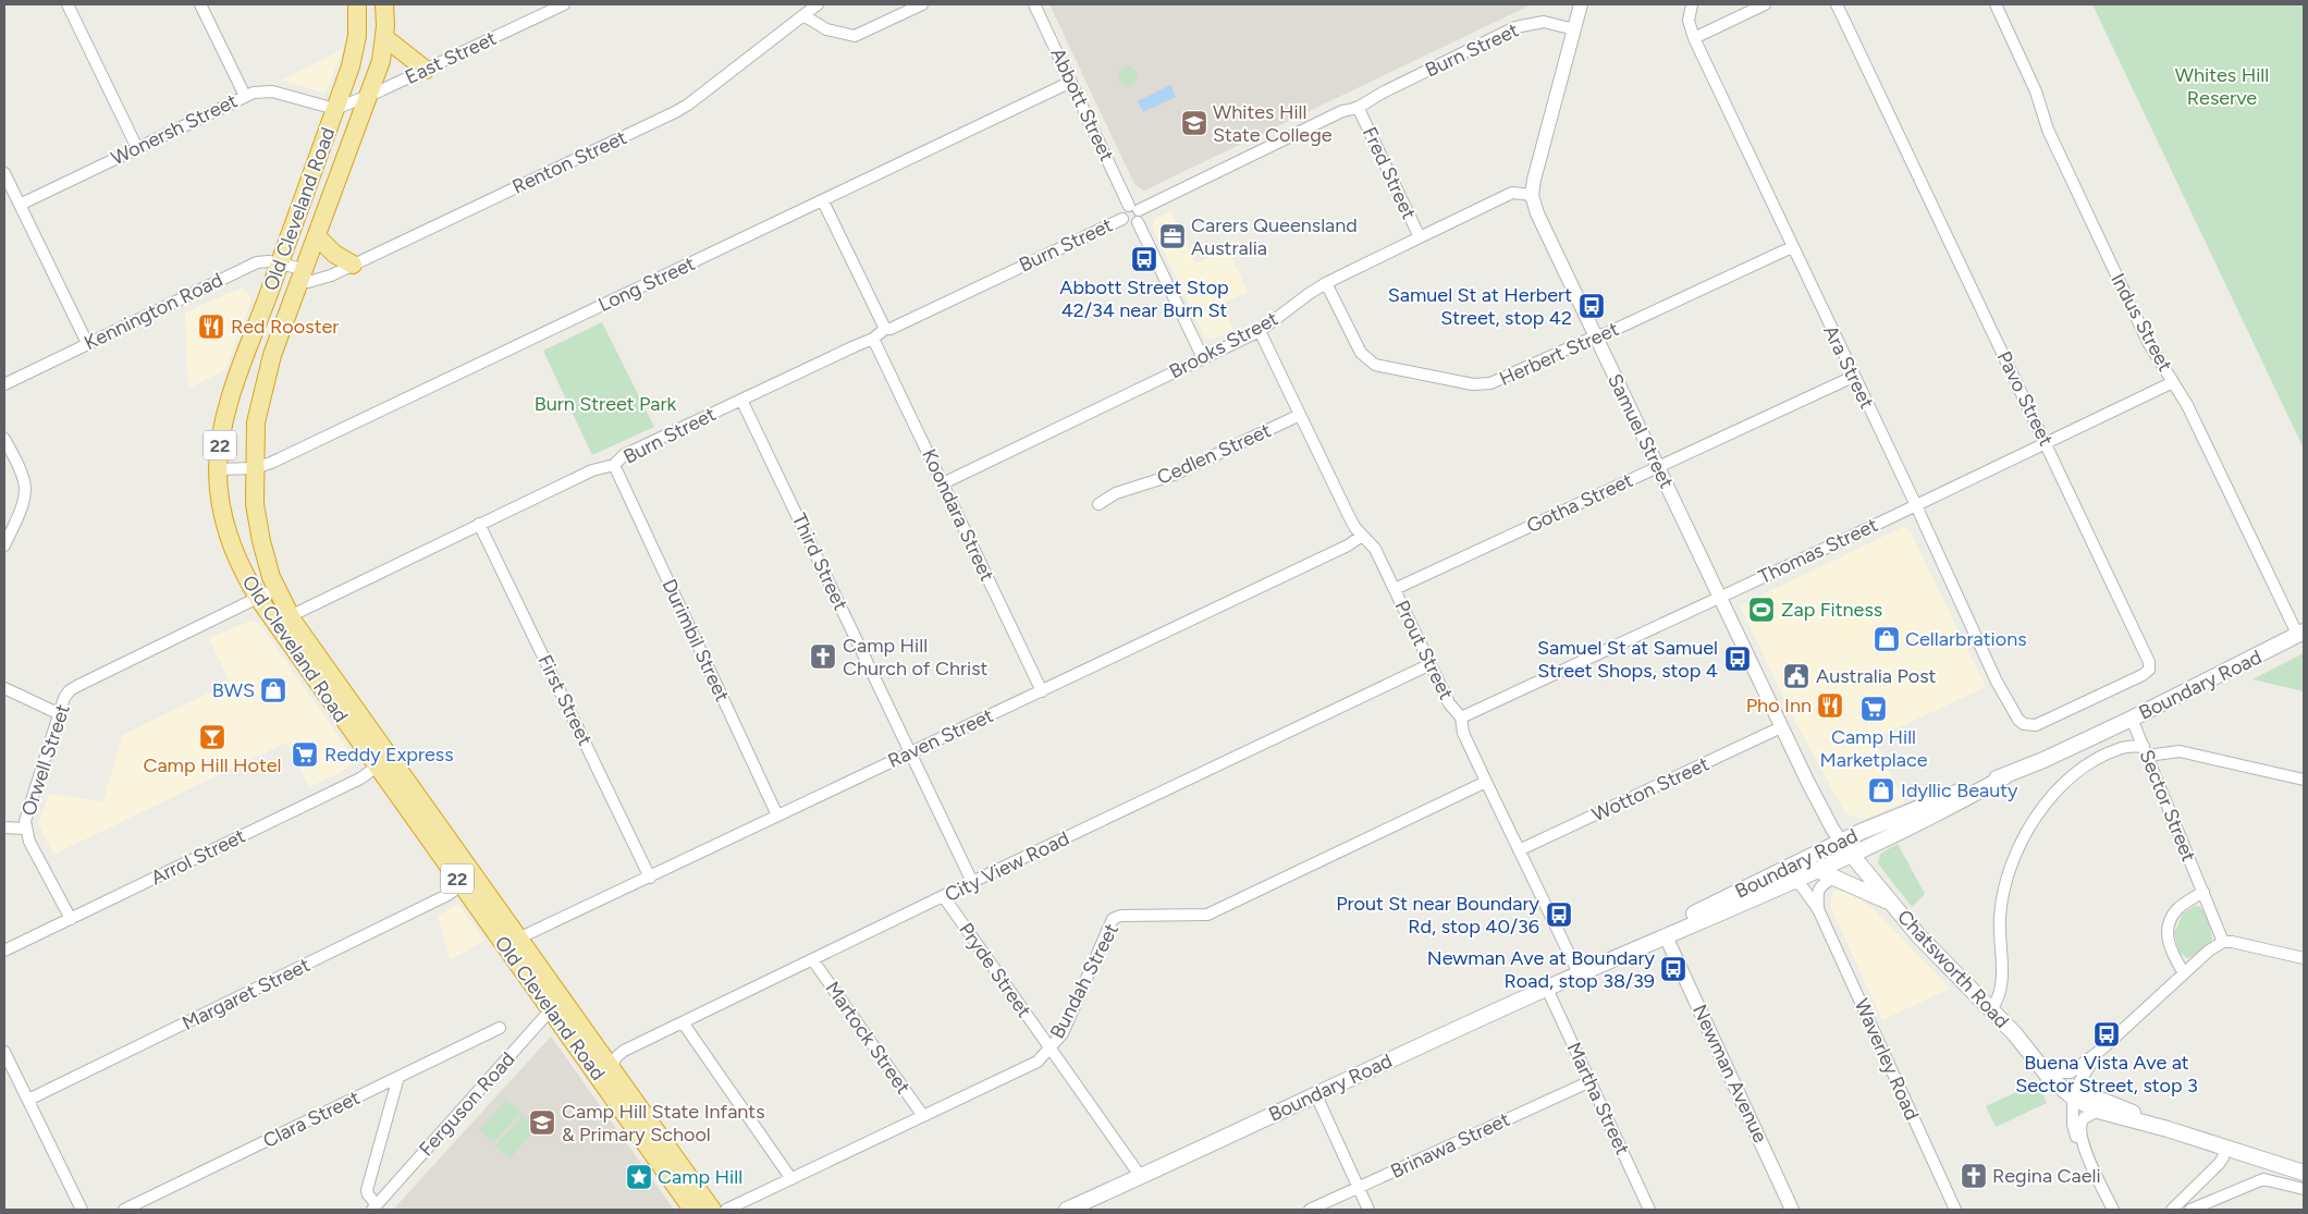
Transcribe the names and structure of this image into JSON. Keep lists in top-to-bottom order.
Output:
{
  "streets": {
    "highway": ["Old Cleveland Road", "22"],
    "main road": ["Boundary Road", "Chatsworth Road"],
    "street": [
      "Burn Street",
      "East Street",
      "Abbott Street",
      "Wonersh Street",
      "Renton Street",
      "Fred Street",
      "Long Street",
      "Kennington Road",
      "Indus Street",
      "Brooks Street",
      "Herbert Street",
      "Ara Street",
      "Pavo Street",
      "Samuel Street",
      "Cedlen Street",
      "Gotha Street",
      "Koondara Street",
      "Thomas Street",
      "Third Street",
      "Durimbil Street",
      "Prout Street",
      "First Street",
      "Raven Street",
      "Orwell Street",
      "Wotton Street",
      "Sector Street",
      "Arrol Street",
      "City View Road",
      "Pryde Street",
      "Bundah Street",
      "Margaret Street",
      "Martock Street",
      "Waverley Road",
      "Newman Avenue",
      "Martha Street",
      "Ferguson Road",
      "Clara Street",
      "Brinawa Street"
    ]
  },
  "crossings": [
    ["Burn Street", "Abbott Street"],
    ["Burn Street", "Fred Street"],
    ["Burn Street", "Old Cleveland Road"],
    ["Burn Street", "Koondara Street"],
    ["Burn Street", "Third Street"],
    ["Burn Street", "Durimbil Street"],
    ["Burn Street", "First Street"],
    ["East Street", "Wonersh Street"],
    ["East Street", "Old Cleveland Road"],
    ["Abbott Street", "Long Street"],
    ["Abbott Street", "Brooks Street"],
    ["Wonersh Street", "Old Cleveland Road"],
    ["Renton Street", "Old Cleveland Road"],
    ["Renton Street", "Kennington Road"],
    ["Fred Street", "Brooks Street"],
    ["Old Cleveland Road", "Long Street"],
    ["Old Cleveland Road", "Kennington Road"],
    ["Old Cleveland Road", "Raven Street"],
    ["Old Cleveland Road", "Orwell Street"],
    ["Old Cleveland Road", "Arrol Street"],
    ["Old Cleveland Road", "City View Road"],
    ["Old Cleveland Road", "Margaret Street"],
    ["Old Cleveland Road", "Ferguson Road"],
    ["Indus Street", "Thomas Street"],
    ["Indus Street", "Boundary Road"],
    ["Brooks Street", "Herbert Street"],
    ["Brooks Street", "Samuel Street"],
    ["Brooks Street", "Koondara Street"],
    ["Brooks Street", "Prout Street"],
    ["Herbert Street", "Ara Street"],
    ["Herbert Street", "Samuel Street"],
    ["Ara Street", "Pavo Street"],
    ["Ara Street", "Gotha Street"],
    ["Ara Street", "Thomas Street"],
    ["Pavo Street", "Thomas Street"],
    ["Samuel Street", "Gotha Street"],
    ["Samuel Street", "Thomas Street"],
    ["Samuel Street", "Boundary Road"],
    ["Samuel Street", "Wotton Street"],
    ["Samuel Street", "Chatsworth Road"],
    ["Cedlen Street", "Prout Street"],
    ["Gotha Street", "Prout Street"],
    ["Koondara Street", "Raven Street"],
    ["Thomas Street", "Prout Street"],
    ["Third Street", "Raven Street"],
    ["Durimbil Street", "Raven Street"],
    ["Prout Street", "Boundary Road"],
    ["Prout Street", "Raven Street"],
    ["Prout Street", "Wotton Street"],
    ["Prout Street", "City View Road"],
    ["Prout Street", "Bundah Street"],
    ["Boundary Road", "Sector Street"],
    ["Boundary Road", "Chatsworth Road"],
    ["Boundary Road", "Pryde Street"],
    ["Boundary Road", "Waverley Road"],
    ["Boundary Road", "Newman Avenue"],
    ["Boundary Road", "Martha Street"],
    ["First Street", "Raven Street"],
    ["Orwell Street", "Arrol Street"],
    ["City View Road", "Pryde Street"],
    ["City View Road", "Martock Street"],
    ["Pryde Street", "Bundah Street"],
    ["Bundah Street", "Martock Street"],
    ["Martha Street", "Brinawa Street"]
  ],
  "parks": ["Whites Hill Reserve", "Burn Street Park"],
  "places": {
    "school or university": ["Whites Hill State College", "Camp Hill State Infants & Primary School"],
    "office": ["Carers Queensland Australia"],
    "bus stop": [
      "Abbott Street Stop 42/34 near Burn St",
      "Samuel St at Herbert Street, stop 42",
      "Samuel St at Samuel Street Shops, stop 4",
      "Prout St near Boundary Rd, stop 40/36",
      "Newman Ave at Boundary Road, stop 38/39",
      "Buena Vista Ave at Sector Street, stop 3"
    ],
    "restaurant": ["Red Rooster", "Pho Inn"],
    "sports": ["Zap Fitness"],
    "shop": ["Cellarbrations", "BWS", "Idyllic Beauty"],
    "church": ["Camp Hill Church of Christ", "Regina Caeli"],
    "public building": ["Australia Post"],
    "supermarket": ["Camp Hill Marketplace", "Reddy Express"],
    "bar": ["Camp Hill Hotel"],
    "place": ["Camp Hill"]
  }
}
